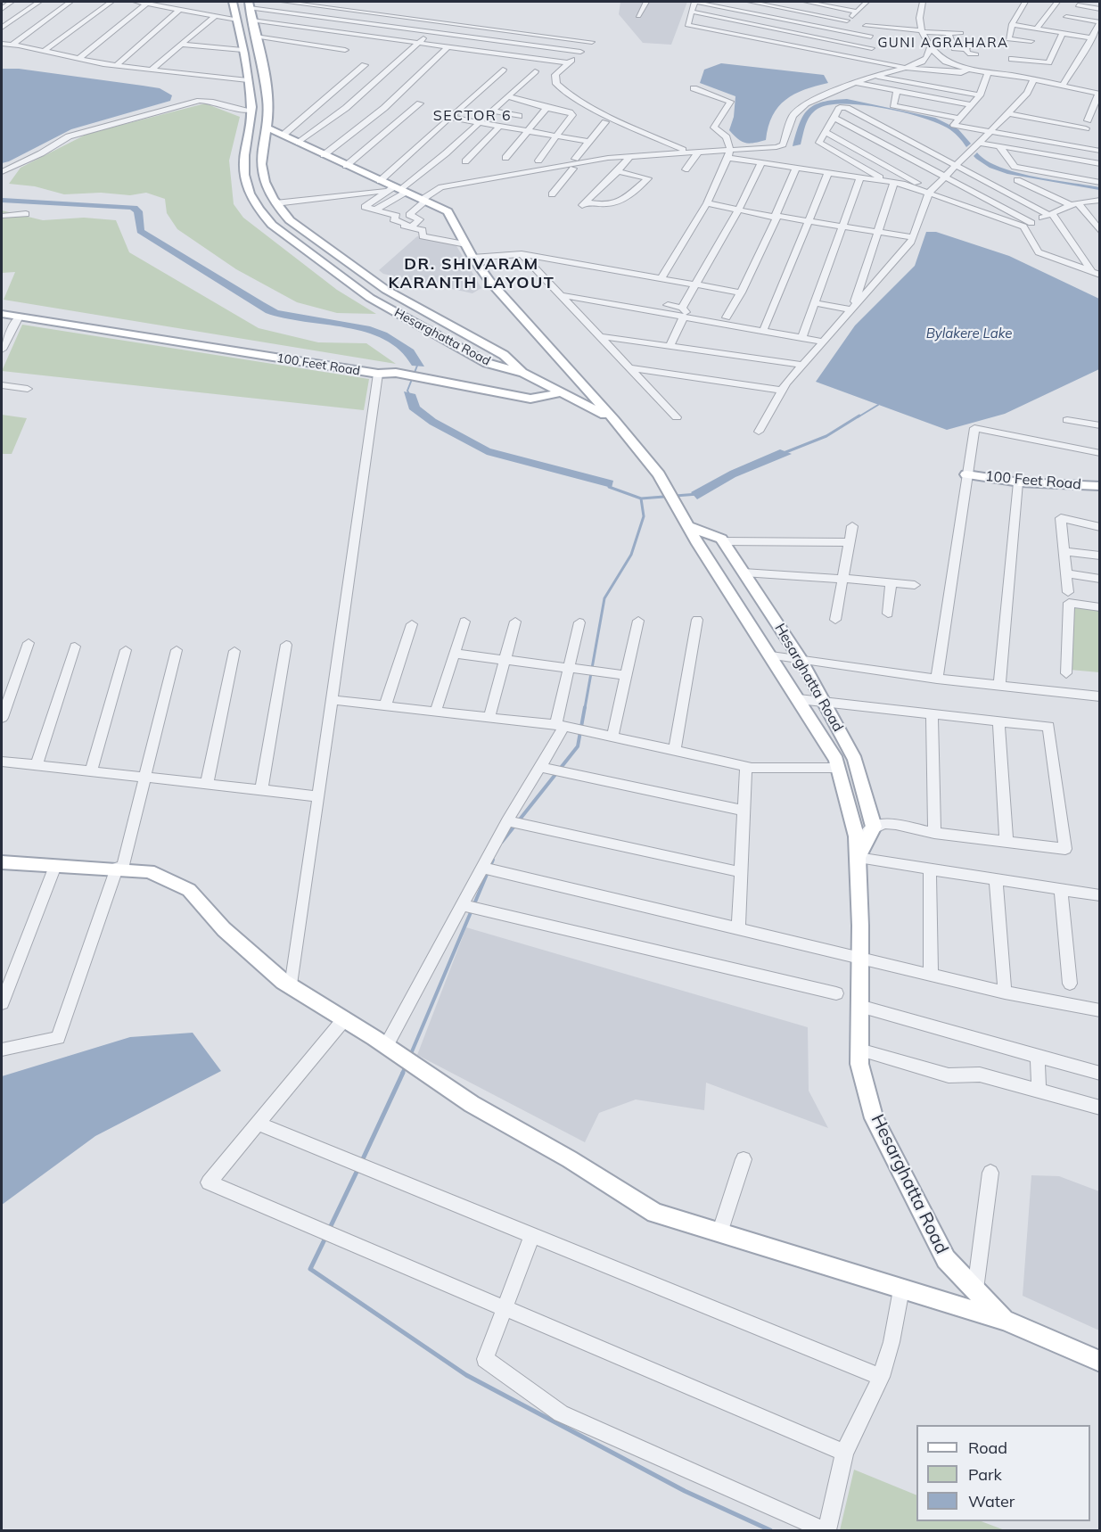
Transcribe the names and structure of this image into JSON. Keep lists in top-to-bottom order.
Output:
{
  "streets": {
    "main road": ["Hesarghatta Road", "100 Feet Road"]
  },
  "districts": ["GUNI AGRAHARA", "SECTOR 6", "DR. SHIVARAM KARANTH LAYOUT"],
  "water": ["Bylakere Lake"],
  "legend": ["Road", "Park", "Water"]
}
